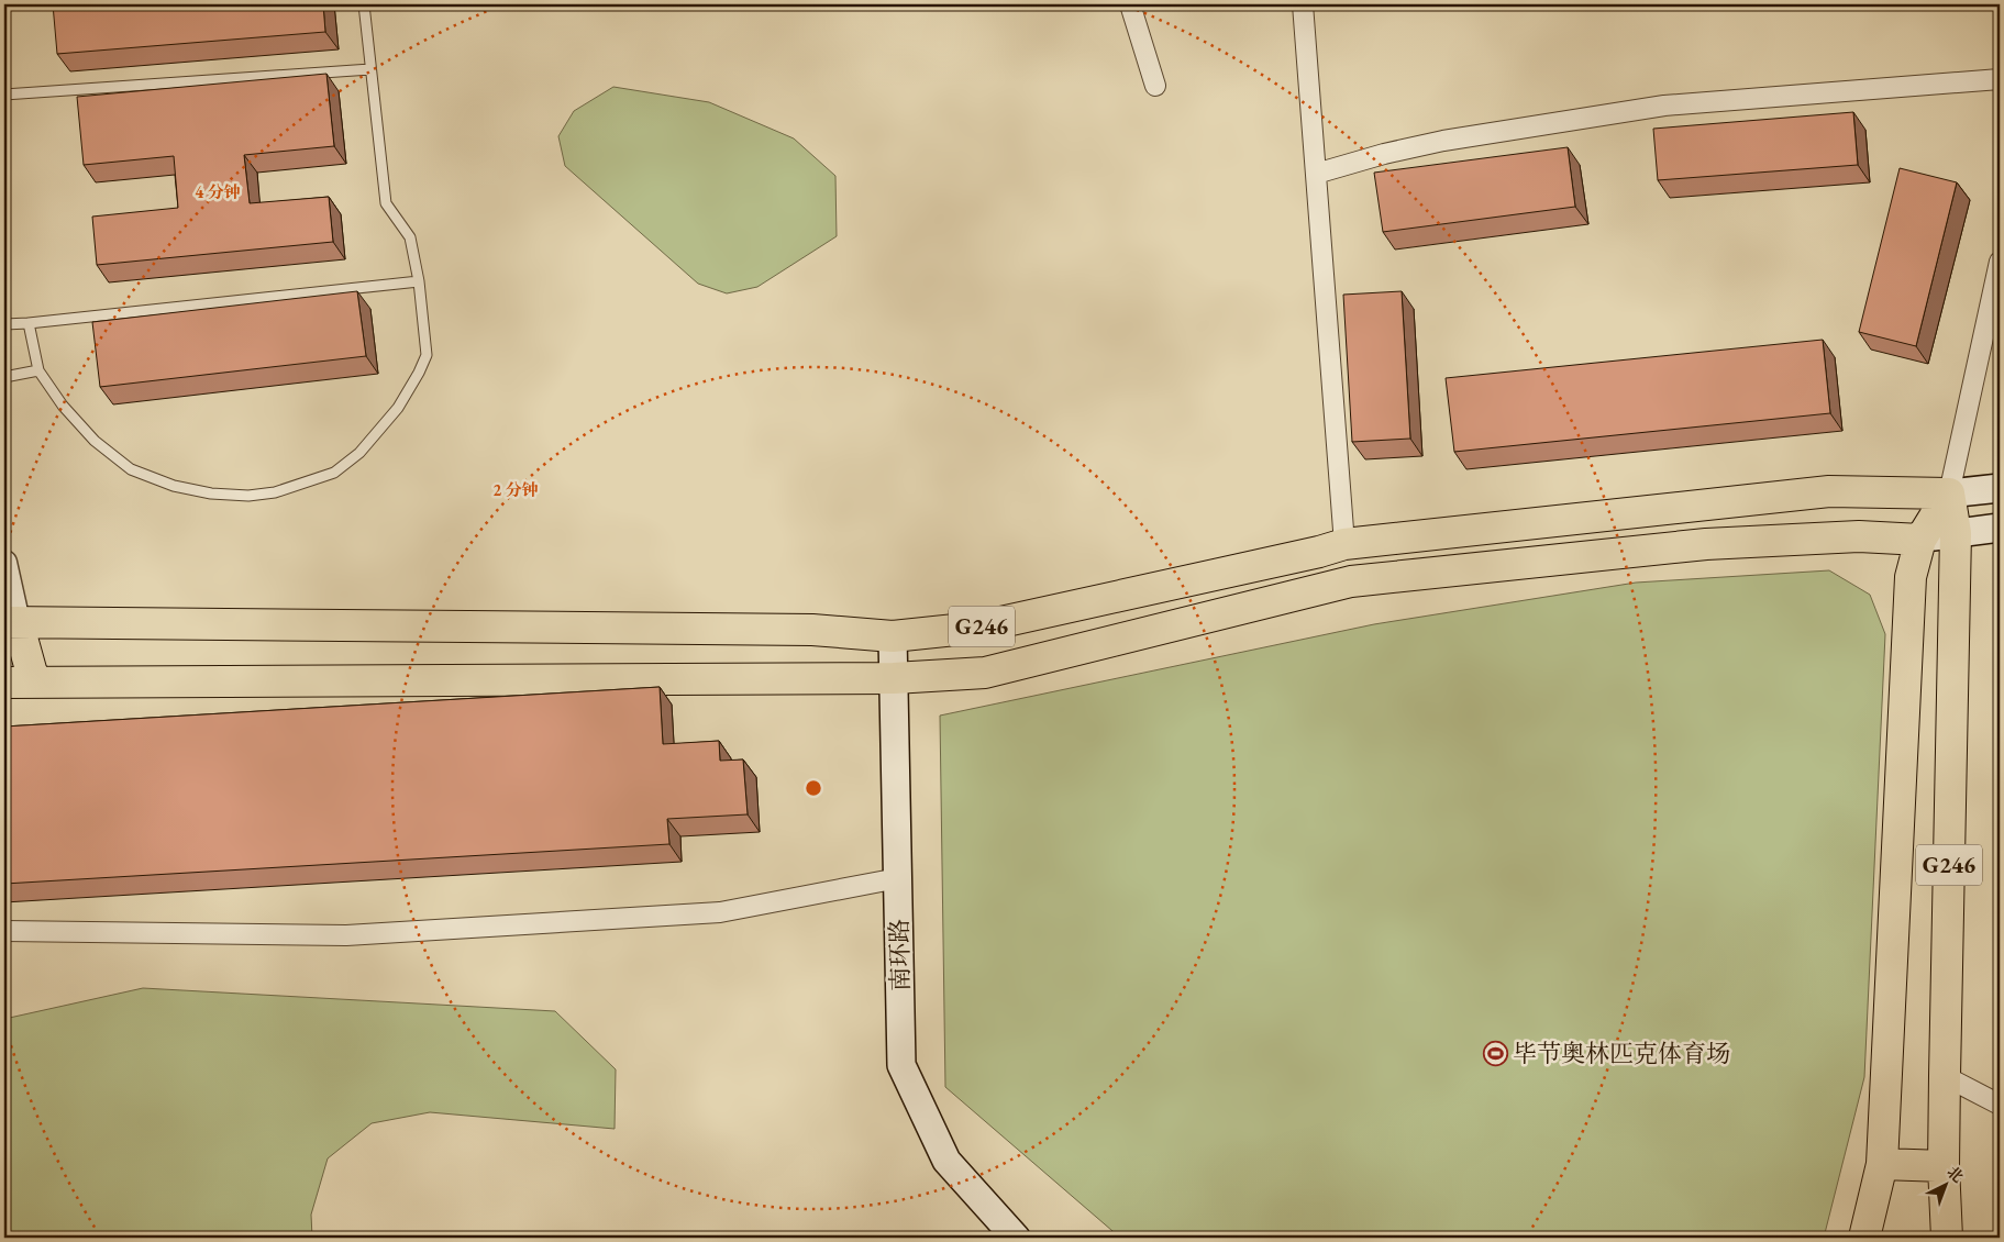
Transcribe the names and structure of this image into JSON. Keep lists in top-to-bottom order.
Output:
{
  "streets": {
    "highway": ["G246"],
    "main road": ["南环路"]
  },
  "crossings": [
    ["G246", "南环路"]
  ],
  "places": {
    "sports": ["毕节奥林匹克体育场"]
  },
  "north": "top right",
  "rings": ["4 分钟", "2 分钟"]
}
